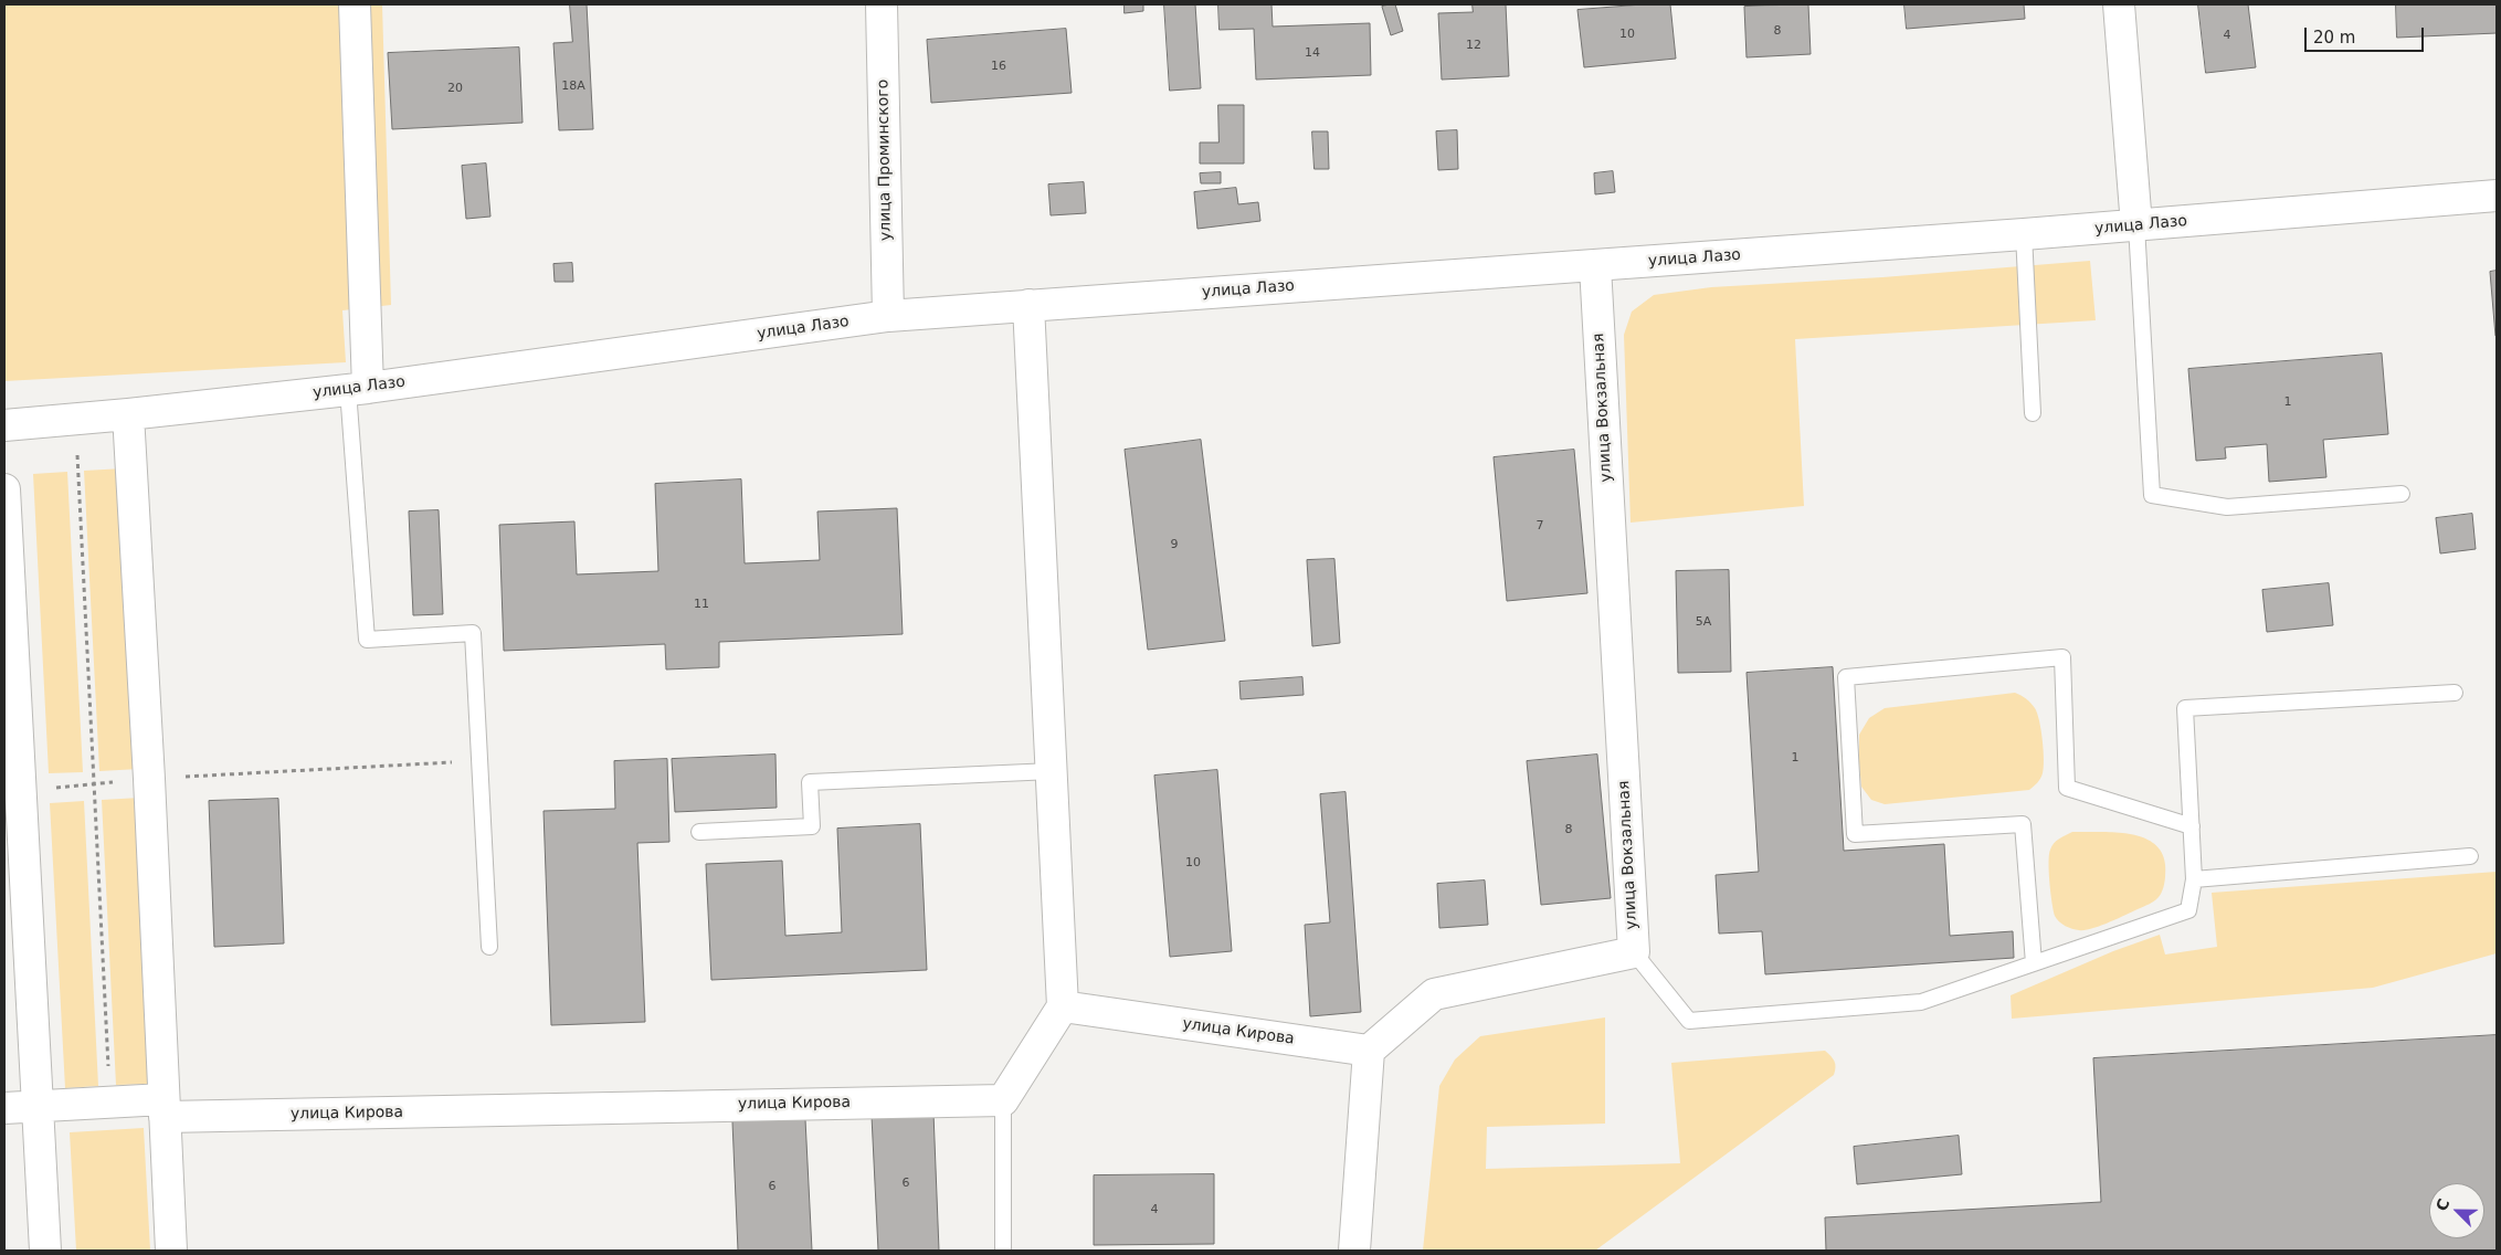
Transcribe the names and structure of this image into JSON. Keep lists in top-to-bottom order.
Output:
{
  "streets": {
    "street": [
      "улица Проминского",
      "улица Лазо",
      "улица Вокзальная",
      "улица Кирова"
    ]
  },
  "crossings": [
    ["улица Проминского", "улица Лазо"],
    ["улица Лазо", "улица Вокзальная"]
  ],
  "house_numbers": [
    "8",
    "10",
    "4",
    "12",
    "14",
    "16",
    "18А",
    "20",
    "1",
    "7",
    "9",
    "11",
    "5А",
    "1",
    "8",
    "10",
    "6",
    "6",
    "4"
  ],
  "scale_bar": "20 m",
  "north": "top left"
}
